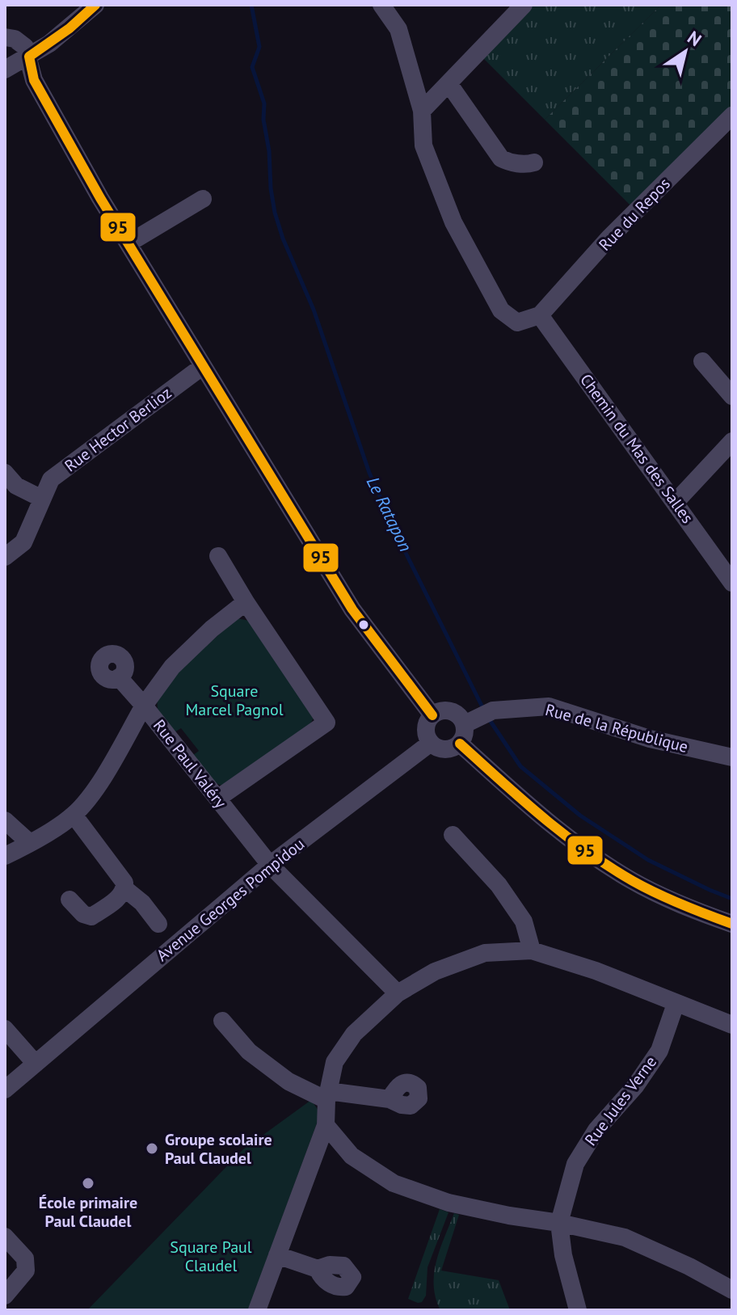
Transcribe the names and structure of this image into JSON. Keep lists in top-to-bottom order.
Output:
{
  "streets": {
    "street": [
      "Rue du Repos",
      "Rue Hector Berlioz",
      "Chemin du Mas des Salles",
      "Rue de la République",
      "Rue Paul Valéry",
      "Avenue Georges Pompidou",
      "Rue Jules Verne"
    ]
  },
  "crossings": [
    ["Rue du Repos", "Chemin du Mas des Salles"],
    ["Rue de la République", "Avenue Georges Pompidou"],
    ["Rue Paul Valéry", "Avenue Georges Pompidou"]
  ],
  "water": ["Le Ratapon"],
  "parks": ["Square Marcel Pagnol", "Square Paul Claudel"],
  "places": ["Groupe scolaire Paul Claudel", "École primaire Paul Claudel"],
  "lines": ["transit line 95"],
  "north": "top right"
}
